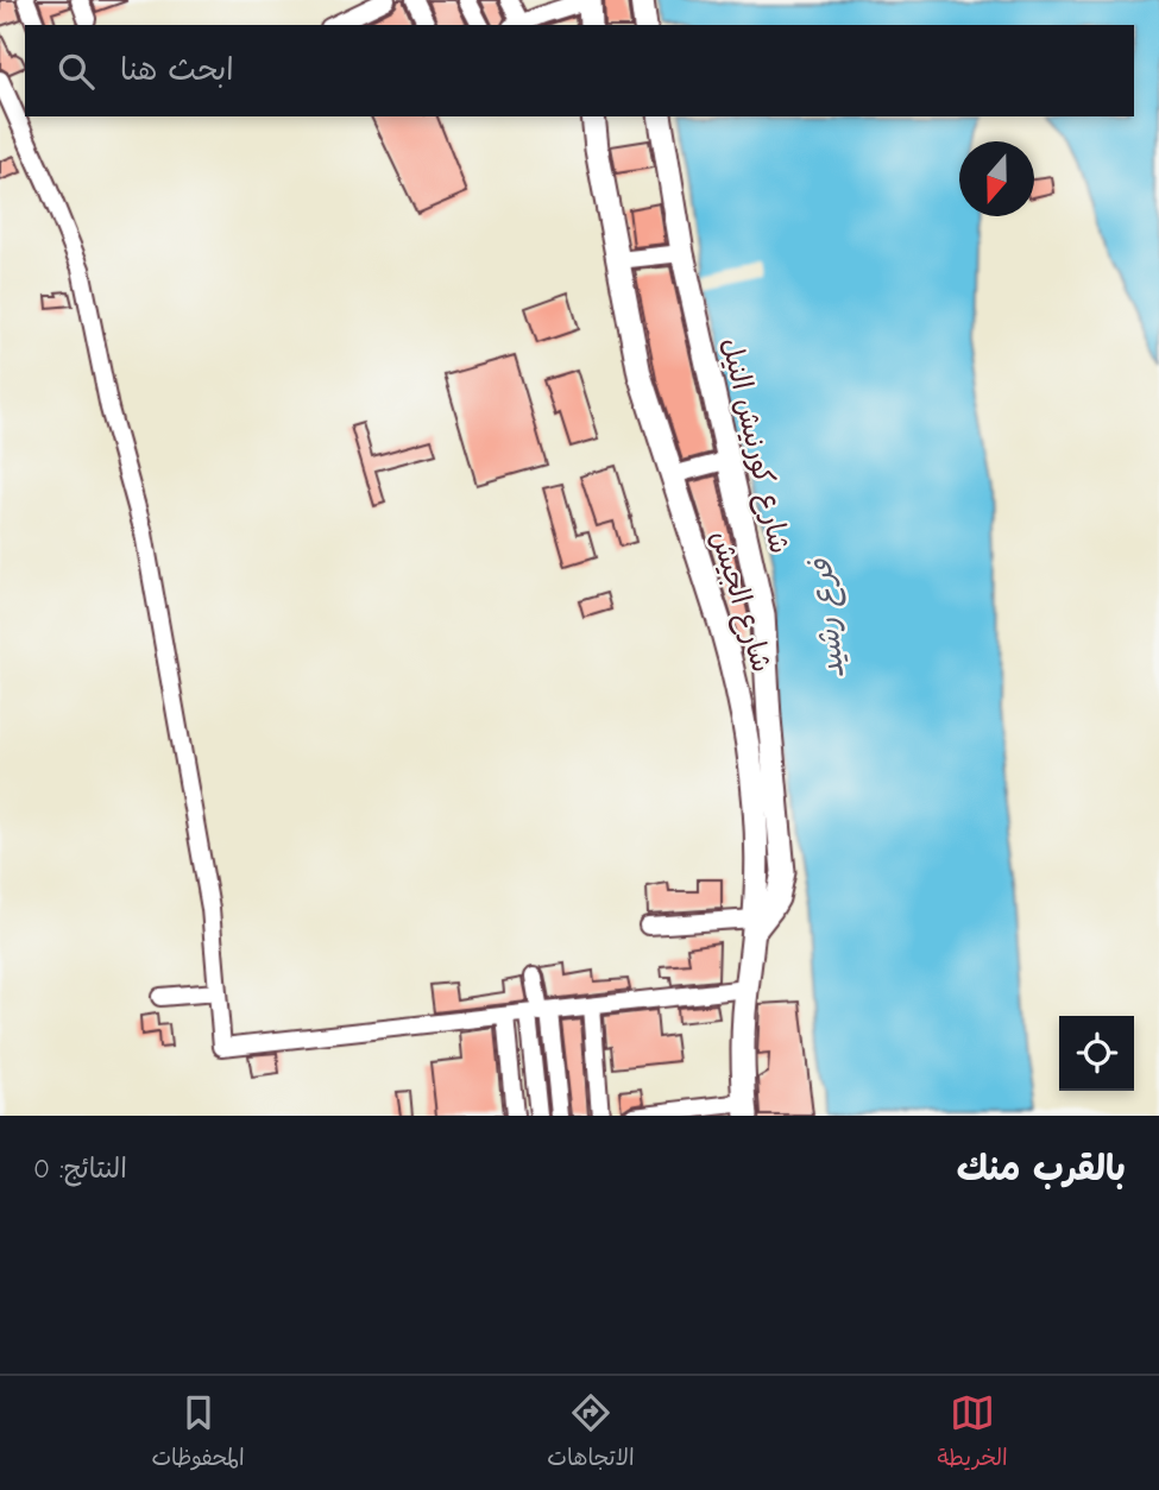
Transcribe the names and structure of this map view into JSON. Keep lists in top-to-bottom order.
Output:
{
  "streets": {
    "main road": ["شارع كورنيش النيل", "شارع الجيش"]
  },
  "crossings": [
    ["شارع كورنيش النيل", "شارع الجيش"]
  ],
  "water": ["فرع رشيد"],
  "north": "bottom",
  "page": {
    "search": "ابحث هنا",
    "heading": ["بالقرب منك", "النتائج: 0"],
    "nav": ["الخريطة", "الاتجاهات", "المحفوظات"]
  }
}
